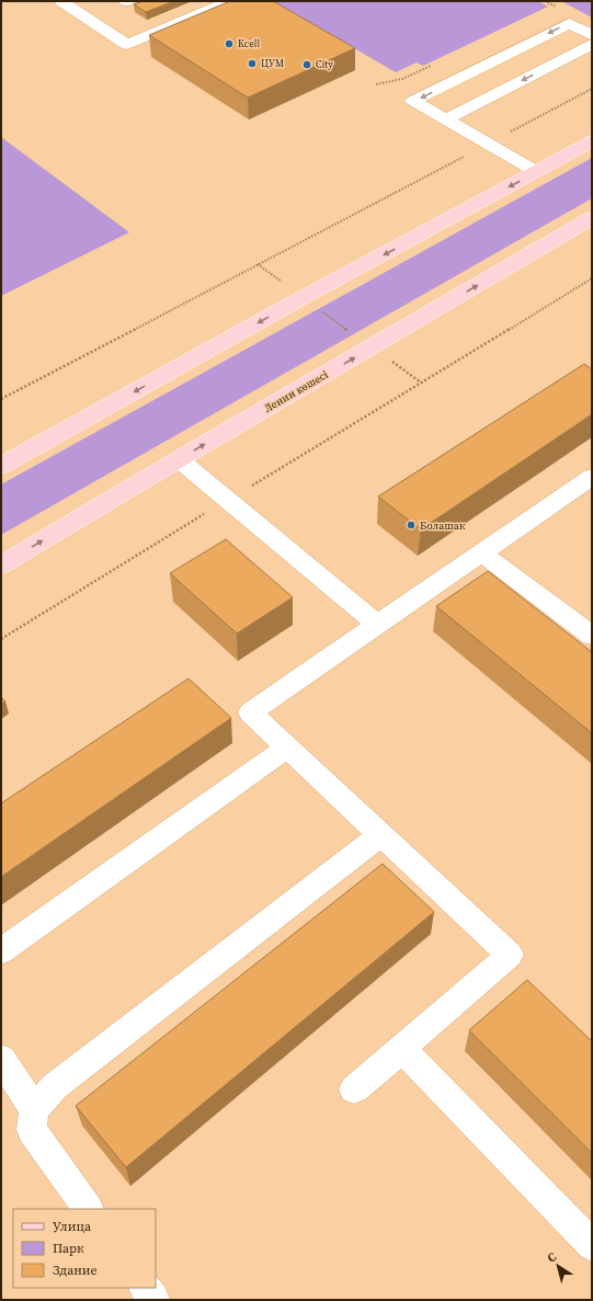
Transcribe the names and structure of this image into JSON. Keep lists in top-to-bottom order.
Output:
{
  "streets": {
    "main road": ["Ленин көшесі"]
  },
  "places": [
    "Kcell",
    "ЦУМ",
    "City",
    "Болашак"
  ],
  "legend": ["Улица", "Парк", "Здание"],
  "north": "top left"
}
